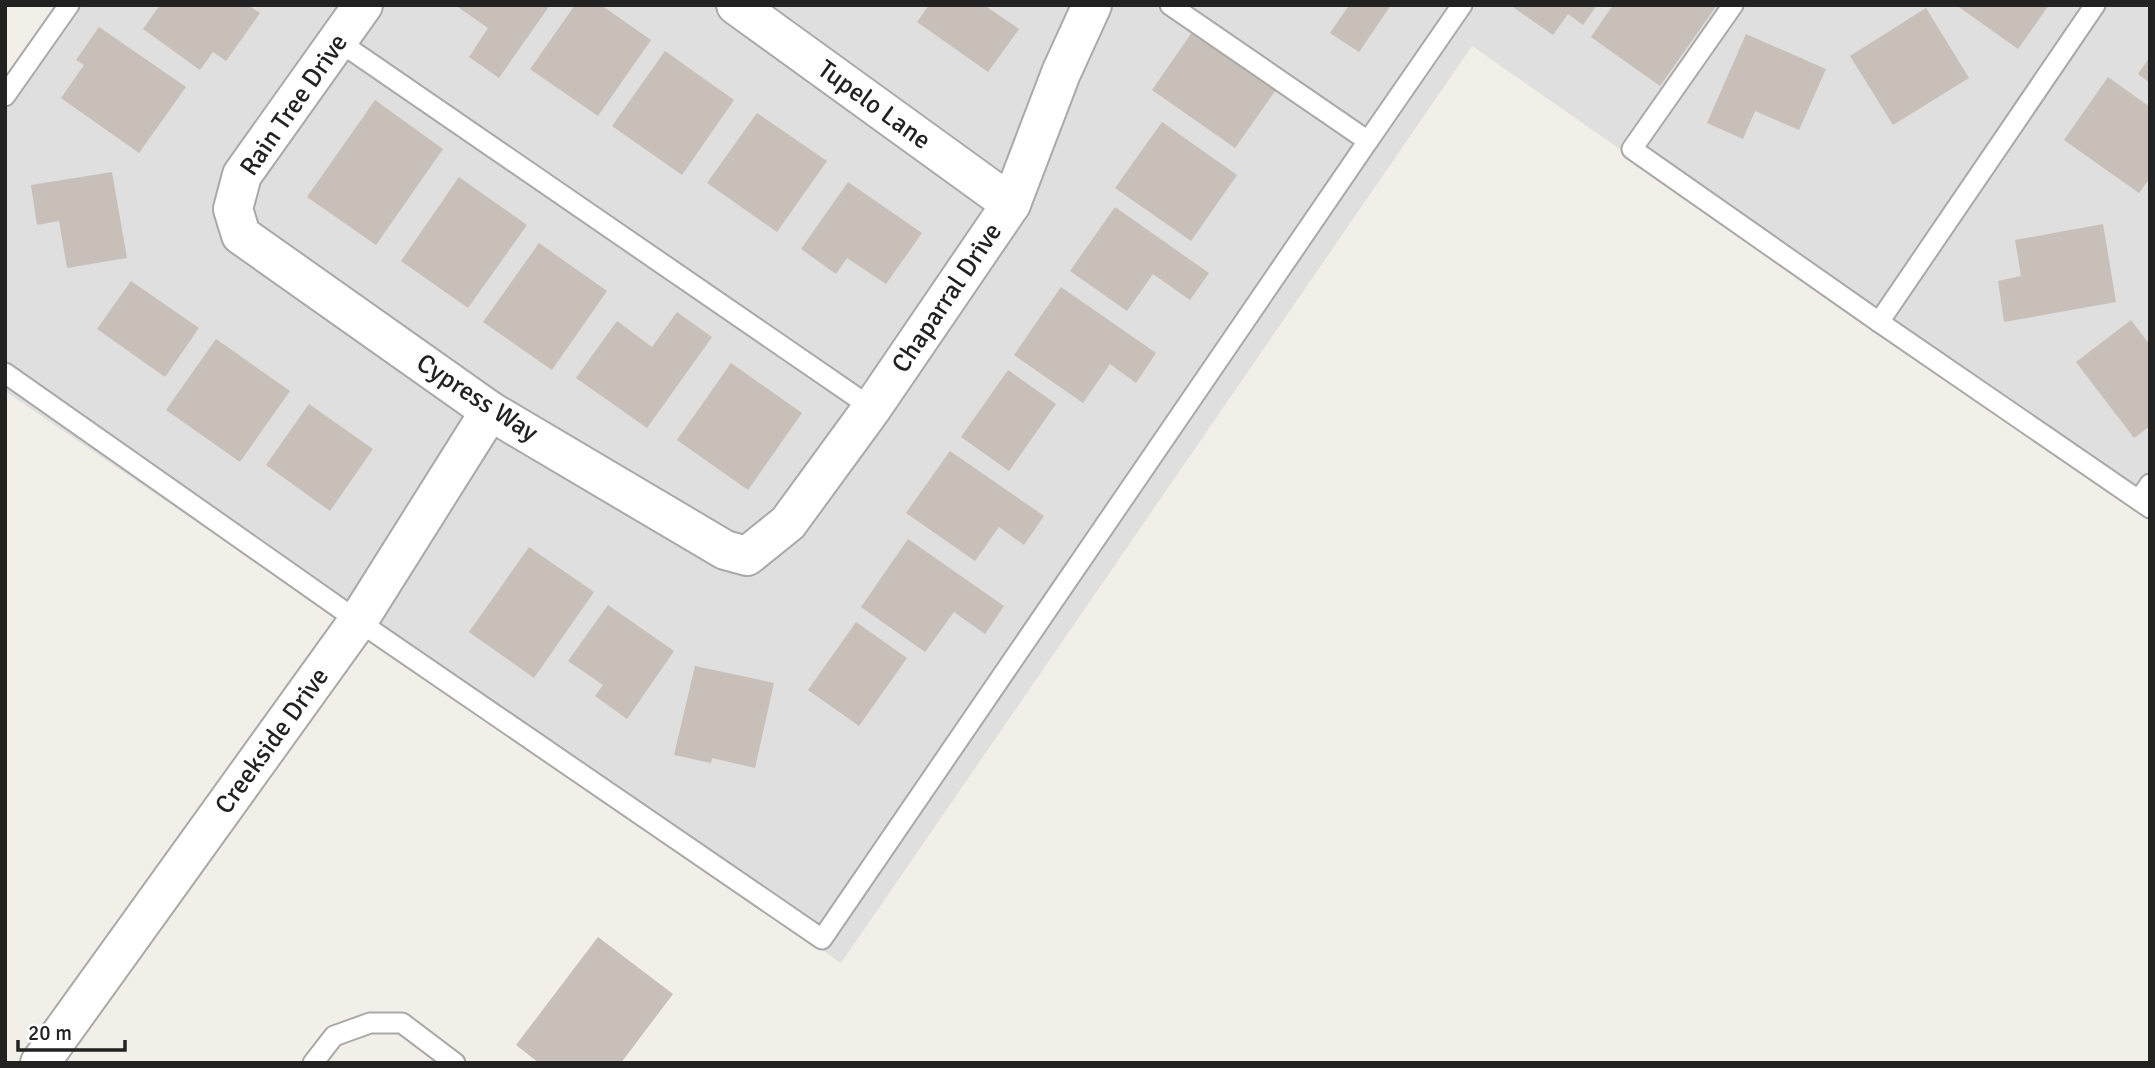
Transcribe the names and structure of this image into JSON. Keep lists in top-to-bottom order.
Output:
{
  "streets": {
    "street": [
      "Rain Tree Drive",
      "Tupelo Lane",
      "Chaparral Drive",
      "Cypress Way",
      "Creekside Drive"
    ]
  },
  "crossings": [
    ["Rain Tree Drive", "Cypress Way"],
    ["Tupelo Lane", "Chaparral Drive"],
    ["Chaparral Drive", "Cypress Way"],
    ["Cypress Way", "Creekside Drive"]
  ],
  "scale_bar": "20 m"
}
